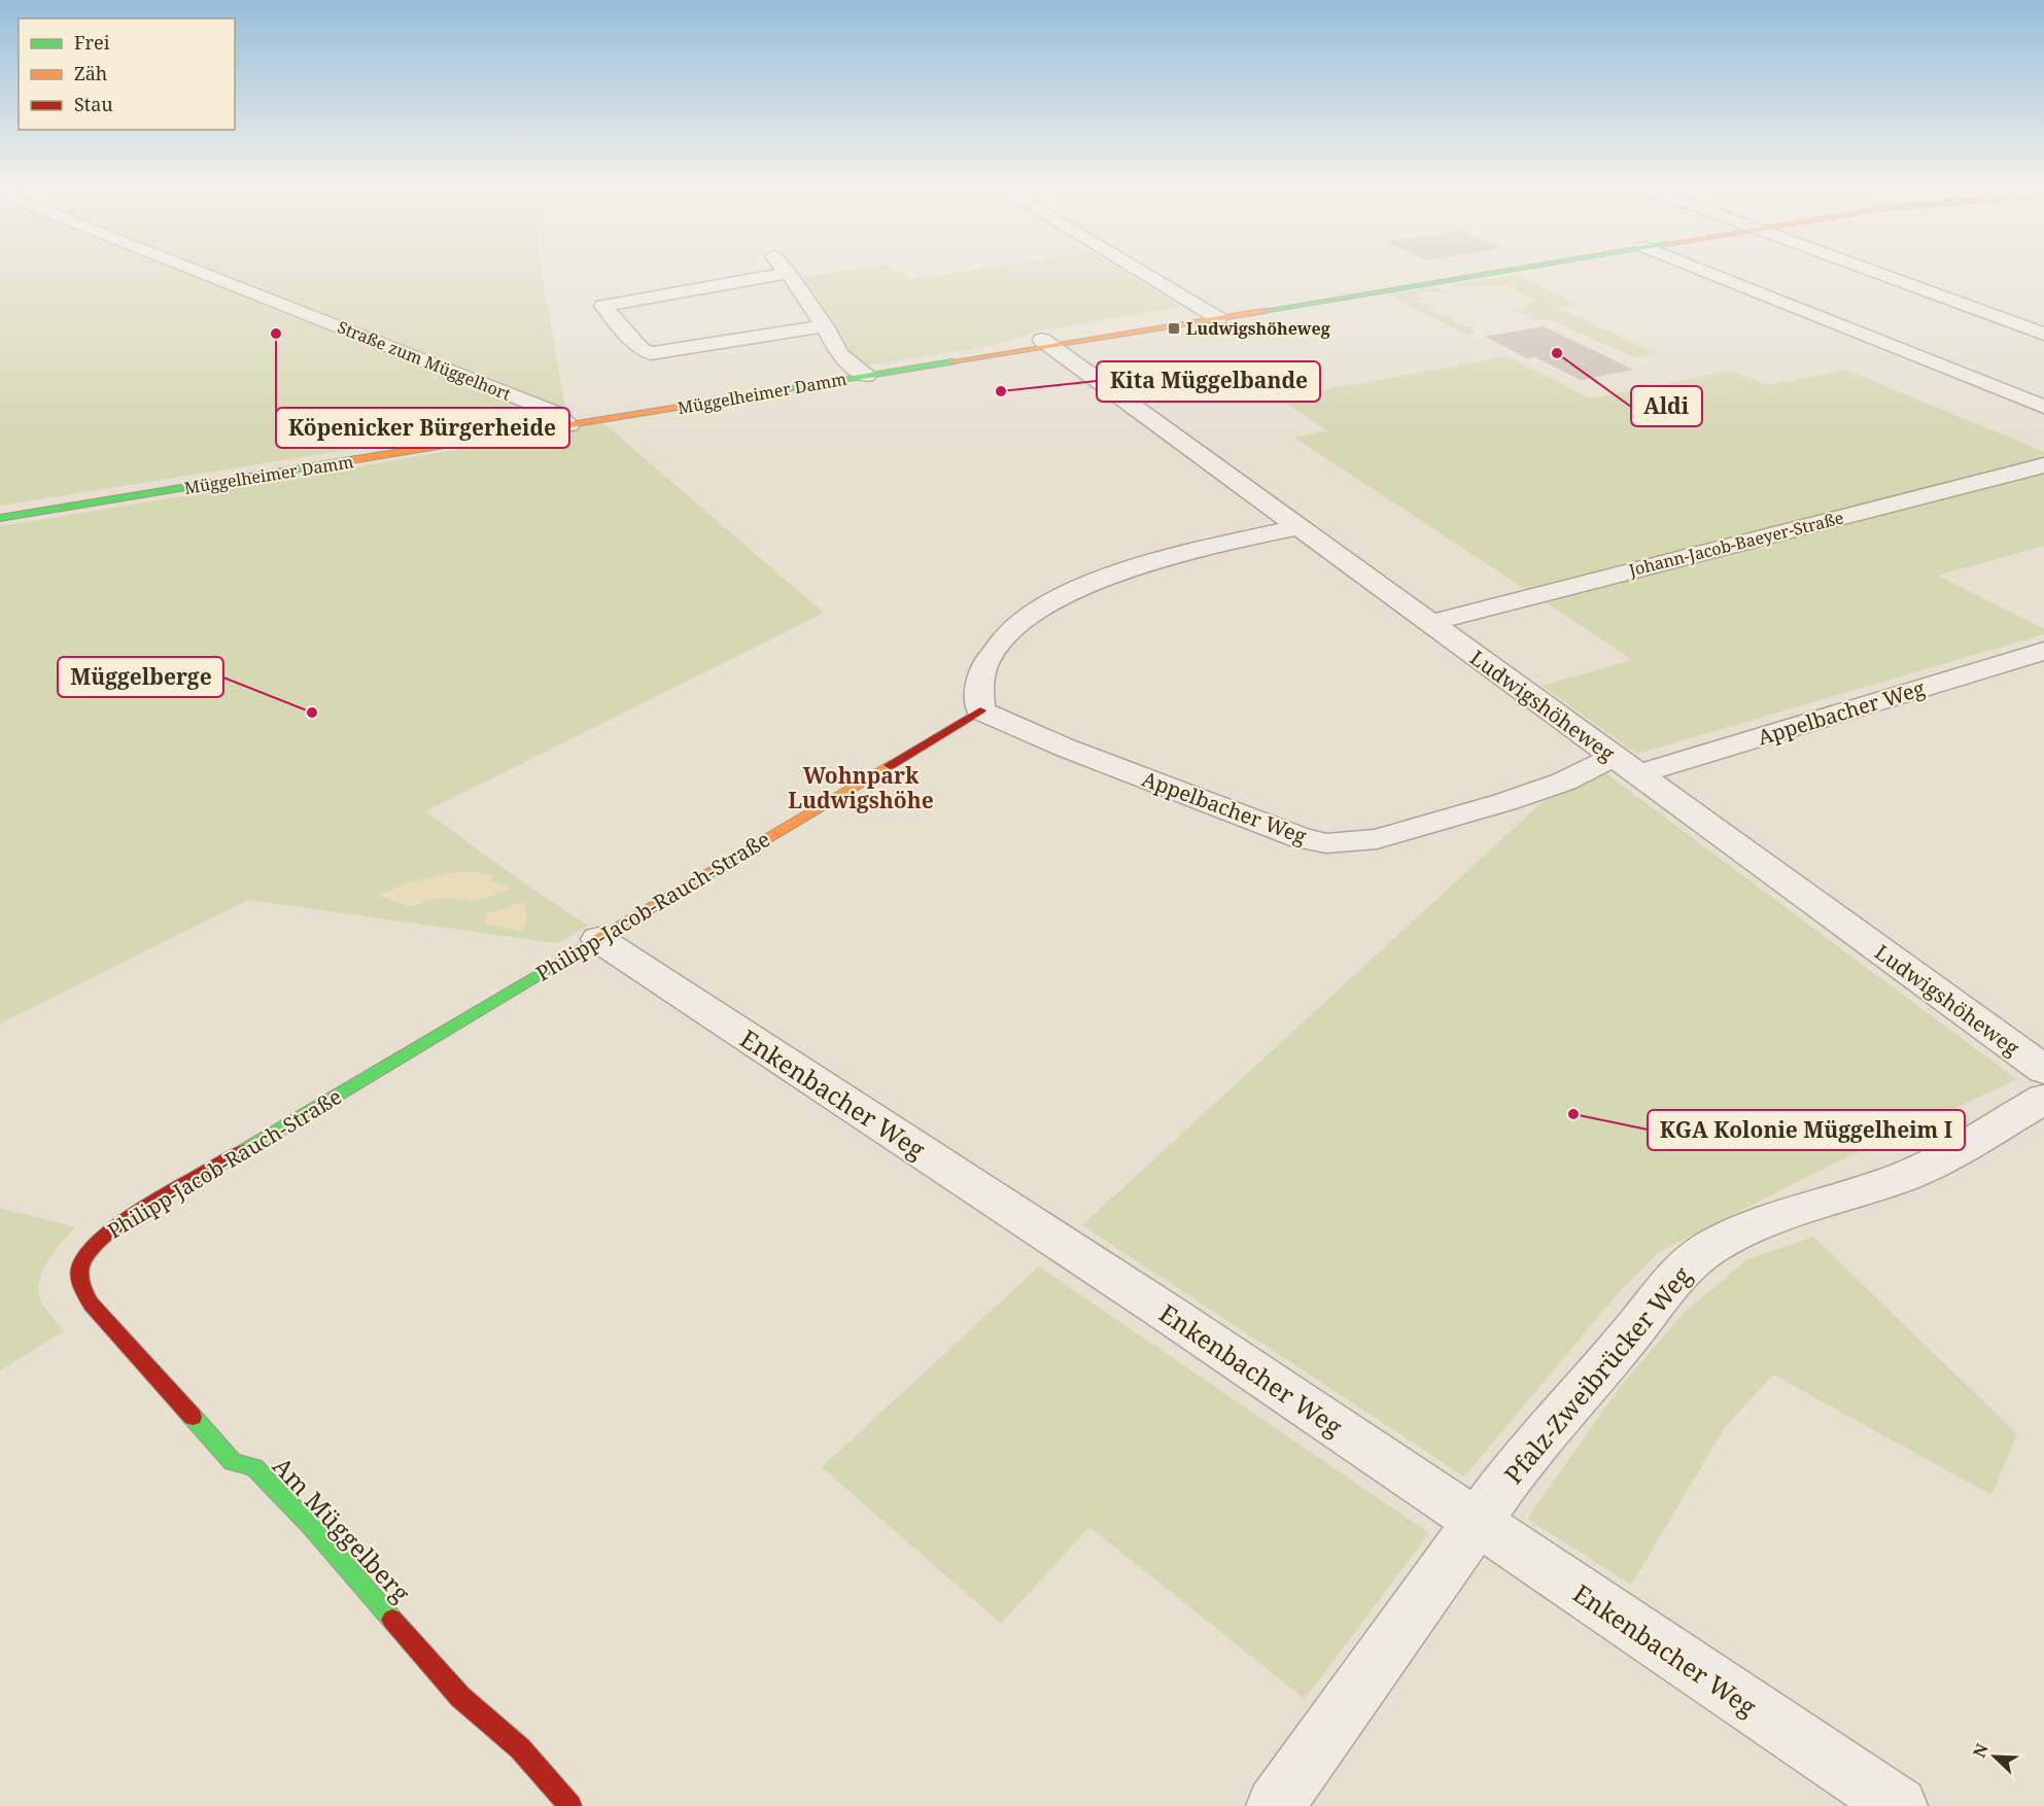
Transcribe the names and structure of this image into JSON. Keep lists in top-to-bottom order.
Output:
{
  "streets": {
    "main road": ["Müggelheimer Damm", "Philipp-Jacob-Rauch-Straße", "Am Müggelberg"],
    "street": [
      "Straße zum Müggelhort",
      "Johann-Jacob-Baeyer-Straße",
      "Ludwigshöheweg",
      "Appelbacher Weg",
      "Enkenbacher Weg",
      "Pfalz-Zweibrücker Weg"
    ]
  },
  "crossings": [
    ["Straße zum Müggelhort", "Müggelheimer Damm"],
    ["Müggelheimer Damm", "Ludwigshöheweg"],
    ["Johann-Jacob-Baeyer-Straße", "Ludwigshöheweg"],
    ["Ludwigshöheweg", "Appelbacher Weg"],
    ["Appelbacher Weg", "Philipp-Jacob-Rauch-Straße"],
    ["Philipp-Jacob-Rauch-Straße", "Enkenbacher Weg"],
    ["Philipp-Jacob-Rauch-Straße", "Am Müggelberg"],
    ["Enkenbacher Weg", "Pfalz-Zweibrücker Weg"]
  ],
  "districts": ["Wohnpark Ludwigshöhe"],
  "places": {
    "transit": ["Ludwigshöheweg"],
    "other": [
      "Köpenicker Bürgerheide",
      "Aldi",
      "Kita Müggelbande",
      "Müggelberge",
      "KGA Kolonie Müggelheim I"
    ]
  },
  "legend": ["Frei", "Zäh", "Stau"],
  "north": "top left"
}
